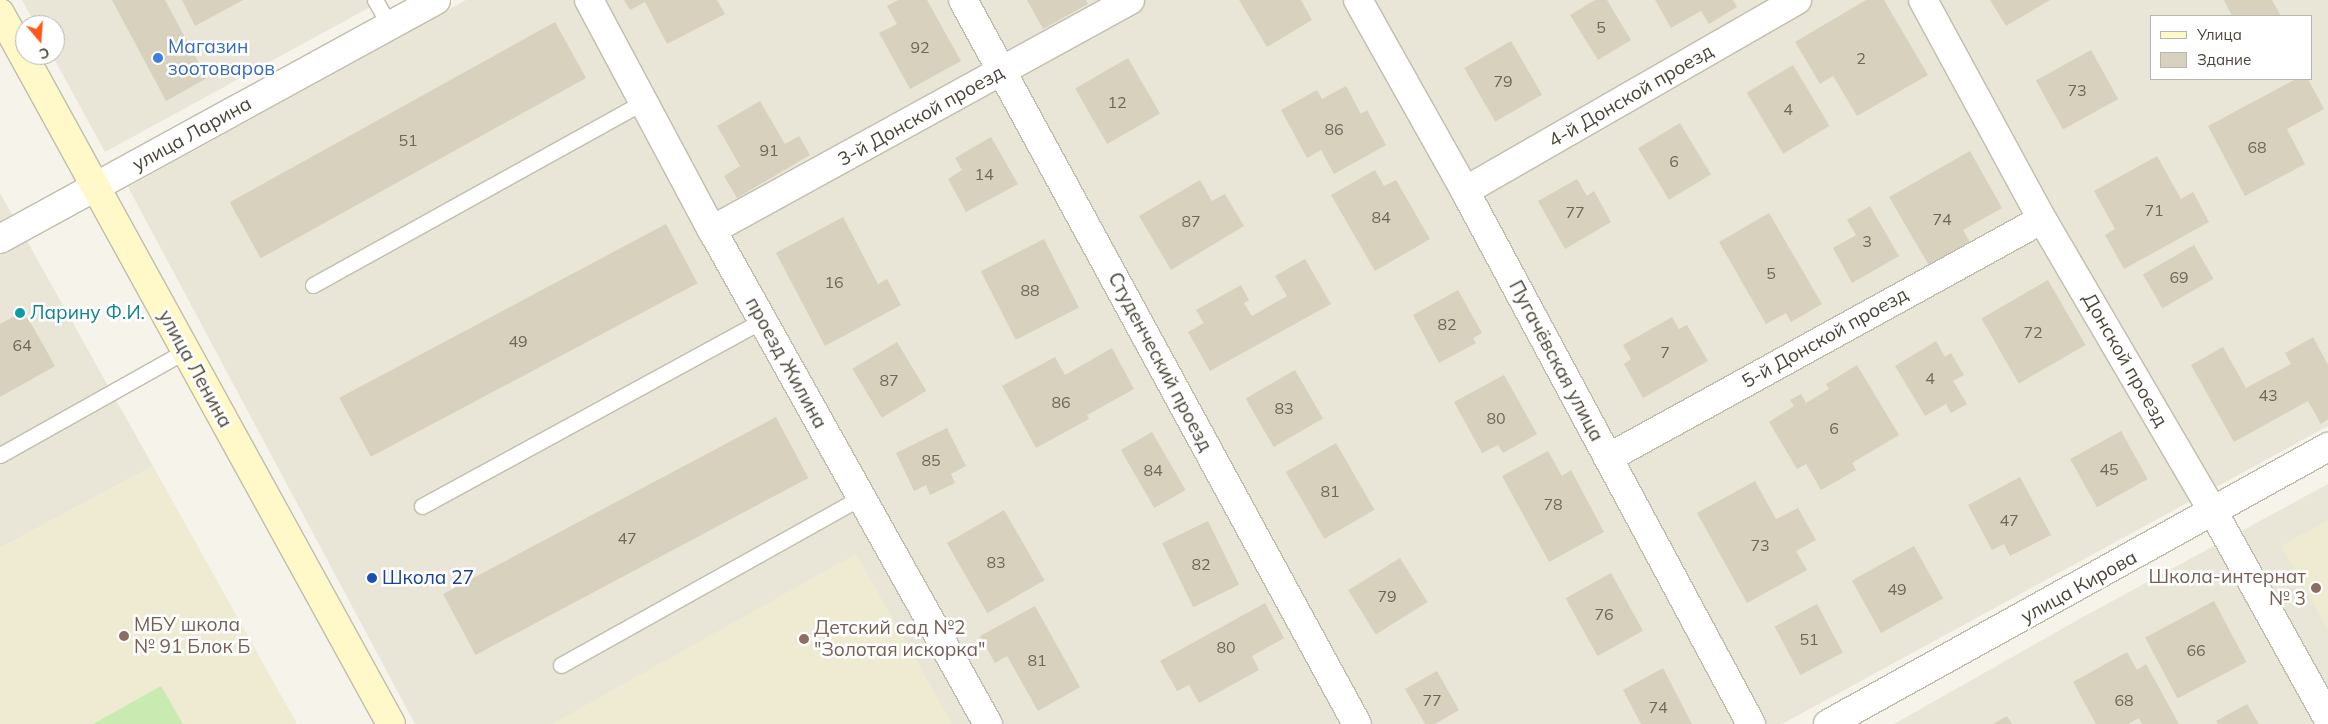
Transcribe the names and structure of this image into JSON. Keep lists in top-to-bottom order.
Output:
{
  "streets": {
    "main road": ["улица Ленина"],
    "street": [
      "4-й Донской проезд",
      "3-й Донской проезд",
      "улица Ларина",
      "5-й Донской проезд",
      "Донской проезд",
      "Пугачёвская улица",
      "Студенческий проезд",
      "проезд Жилина",
      "улица Кирова"
    ]
  },
  "crossings": [
    ["4-й Донской проезд", "Пугачёвская улица"],
    ["3-й Донской проезд", "Студенческий проезд"],
    ["3-й Донской проезд", "проезд Жилина"],
    ["улица Ларина", "улица Ленина"],
    ["5-й Донской проезд", "Донской проезд"],
    ["5-й Донской проезд", "Пугачёвская улица"],
    ["Донской проезд", "улица Кирова"]
  ],
  "places": [
    "Магазин зоотоваров",
    "Ларину Ф.И.",
    "Школа 27",
    "Школа-интернат № 3",
    "МБУ школа № 91 Блок Б",
    "Детский сад №2 \"Золотая искорка\""
  ],
  "house_numbers": [
    "5",
    "92",
    "2",
    "79",
    "73",
    "12",
    "4",
    "86",
    "51",
    "68",
    "91",
    "6",
    "14",
    "71",
    "77",
    "84",
    "74",
    "87",
    "3",
    "5",
    "69",
    "16",
    "88",
    "82",
    "72",
    "49",
    "64",
    "7",
    "4",
    "87",
    "43",
    "86",
    "83",
    "80",
    "6",
    "85",
    "45",
    "84",
    "81",
    "78",
    "47",
    "47",
    "73",
    "83",
    "82",
    "49",
    "79",
    "76",
    "51",
    "80",
    "66",
    "81",
    "77",
    "68",
    "74"
  ],
  "legend": ["Улица", "Здание"],
  "north": "bottom"
}
